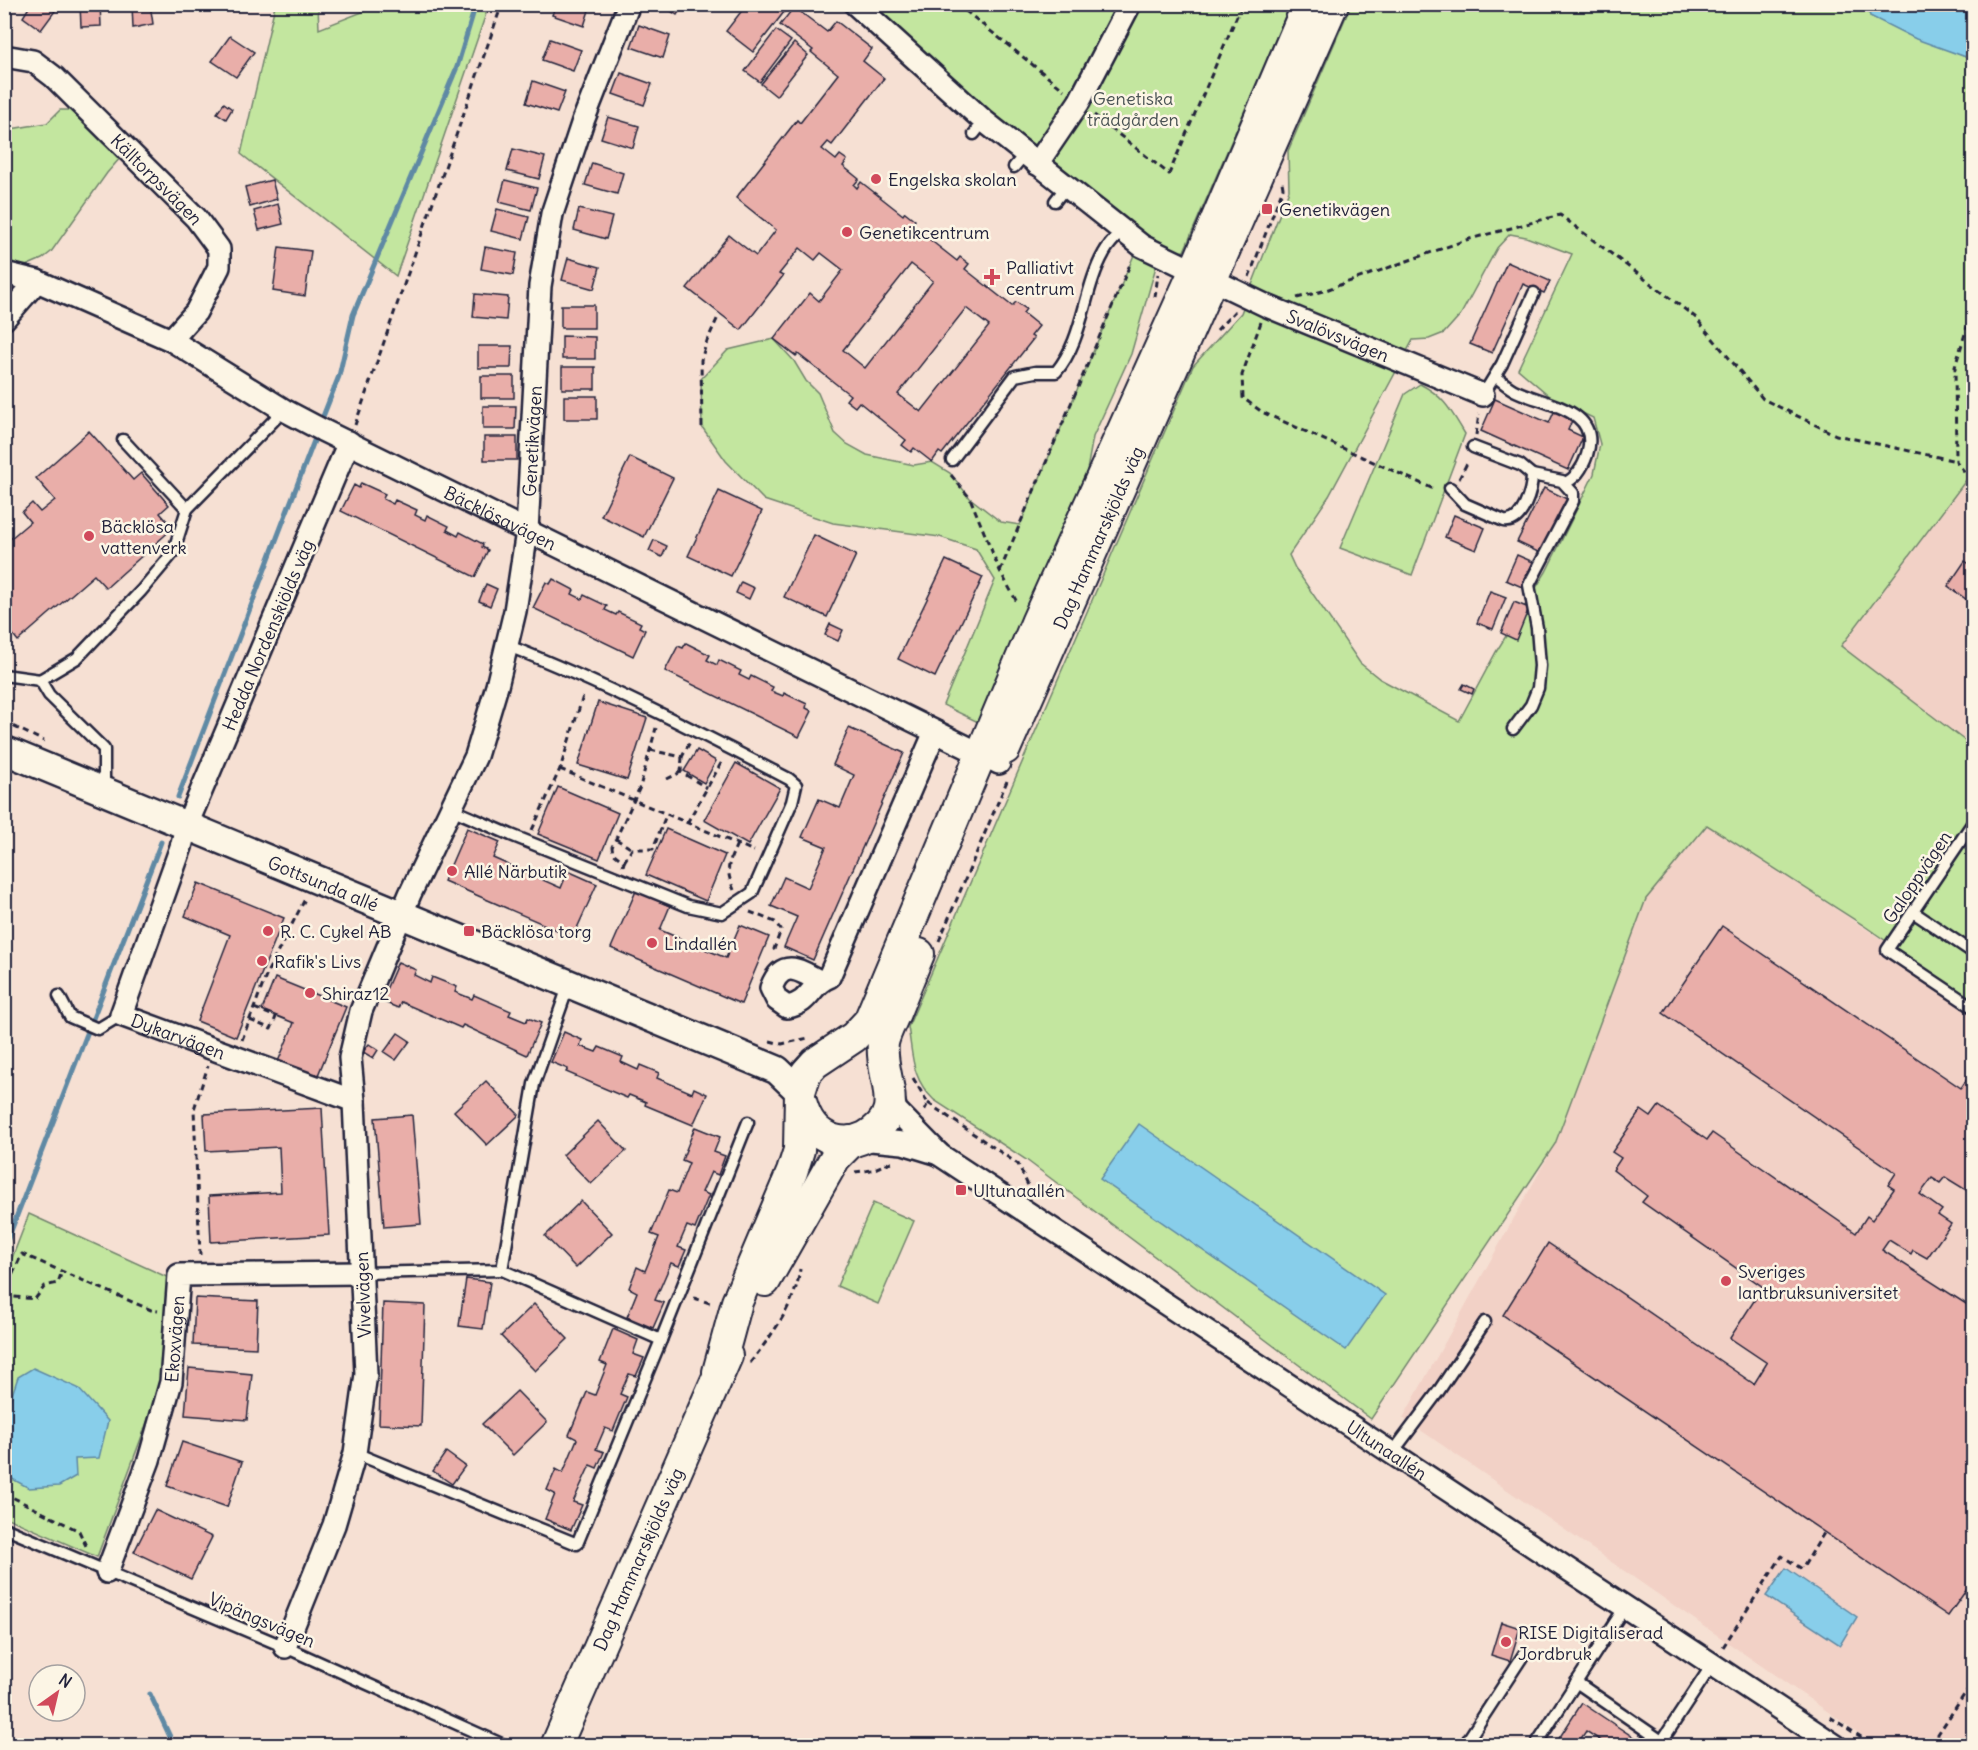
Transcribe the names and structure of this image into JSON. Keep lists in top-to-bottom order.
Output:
{
  "streets": {
    "main road": ["Dag Hammarskjölds väg"],
    "street": [
      "Källtorpsvägen",
      "Svalövsvägen",
      "Genetikvägen",
      "Bäcklösavägen",
      "Hedda Nordenskiölds väg",
      "Gottsunda allé",
      "Dykarvägen",
      "Vivelvägen",
      "Ekoxvägen",
      "Ultunaallén"
    ],
    "lane": ["Galoppvägen", "Vipängsvägen"]
  },
  "crossings": [
    ["Källtorpsvägen", "Bäcklösavägen"],
    ["Svalövsvägen", "Dag Hammarskjölds väg"],
    ["Genetikvägen", "Bäcklösavägen"],
    ["Genetikvägen", "Gottsunda allé"],
    ["Genetikvägen", "Vivelvägen"],
    ["Bäcklösavägen", "Dag Hammarskjölds väg"],
    ["Bäcklösavägen", "Hedda Nordenskiölds väg"],
    ["Dag Hammarskjölds väg", "Gottsunda allé"],
    ["Dag Hammarskjölds väg", "Ultunaallén"],
    ["Hedda Nordenskiölds väg", "Gottsunda allé"],
    ["Hedda Nordenskiölds väg", "Dykarvägen"],
    ["Gottsunda allé", "Dykarvägen"],
    ["Gottsunda allé", "Vivelvägen"],
    ["Gottsunda allé", "Ultunaallén"],
    ["Dykarvägen", "Vivelvägen"],
    ["Vivelvägen", "Ekoxvägen"],
    ["Vivelvägen", "Vipängsvägen"],
    ["Ekoxvägen", "Vipängsvägen"]
  ],
  "parks": ["Genetiska trädgården"],
  "places": {
    "other": [
      "Engelska skolan",
      "Genetikcentrum",
      "Bäcklösa vattenverk",
      "Allé Närbutik",
      "R. C. Cykel AB",
      "Lindallén",
      "Rafik's Livs",
      "Shiraz12",
      "Sveriges lantbruksuniversitet",
      "RISE Digitaliserad Jordbruk"
    ],
    "transit": ["Genetikvägen", "Bäcklösa torg", "Ultunaallén"],
    "health": ["Palliativt centrum"]
  },
  "north": "top right"
}
